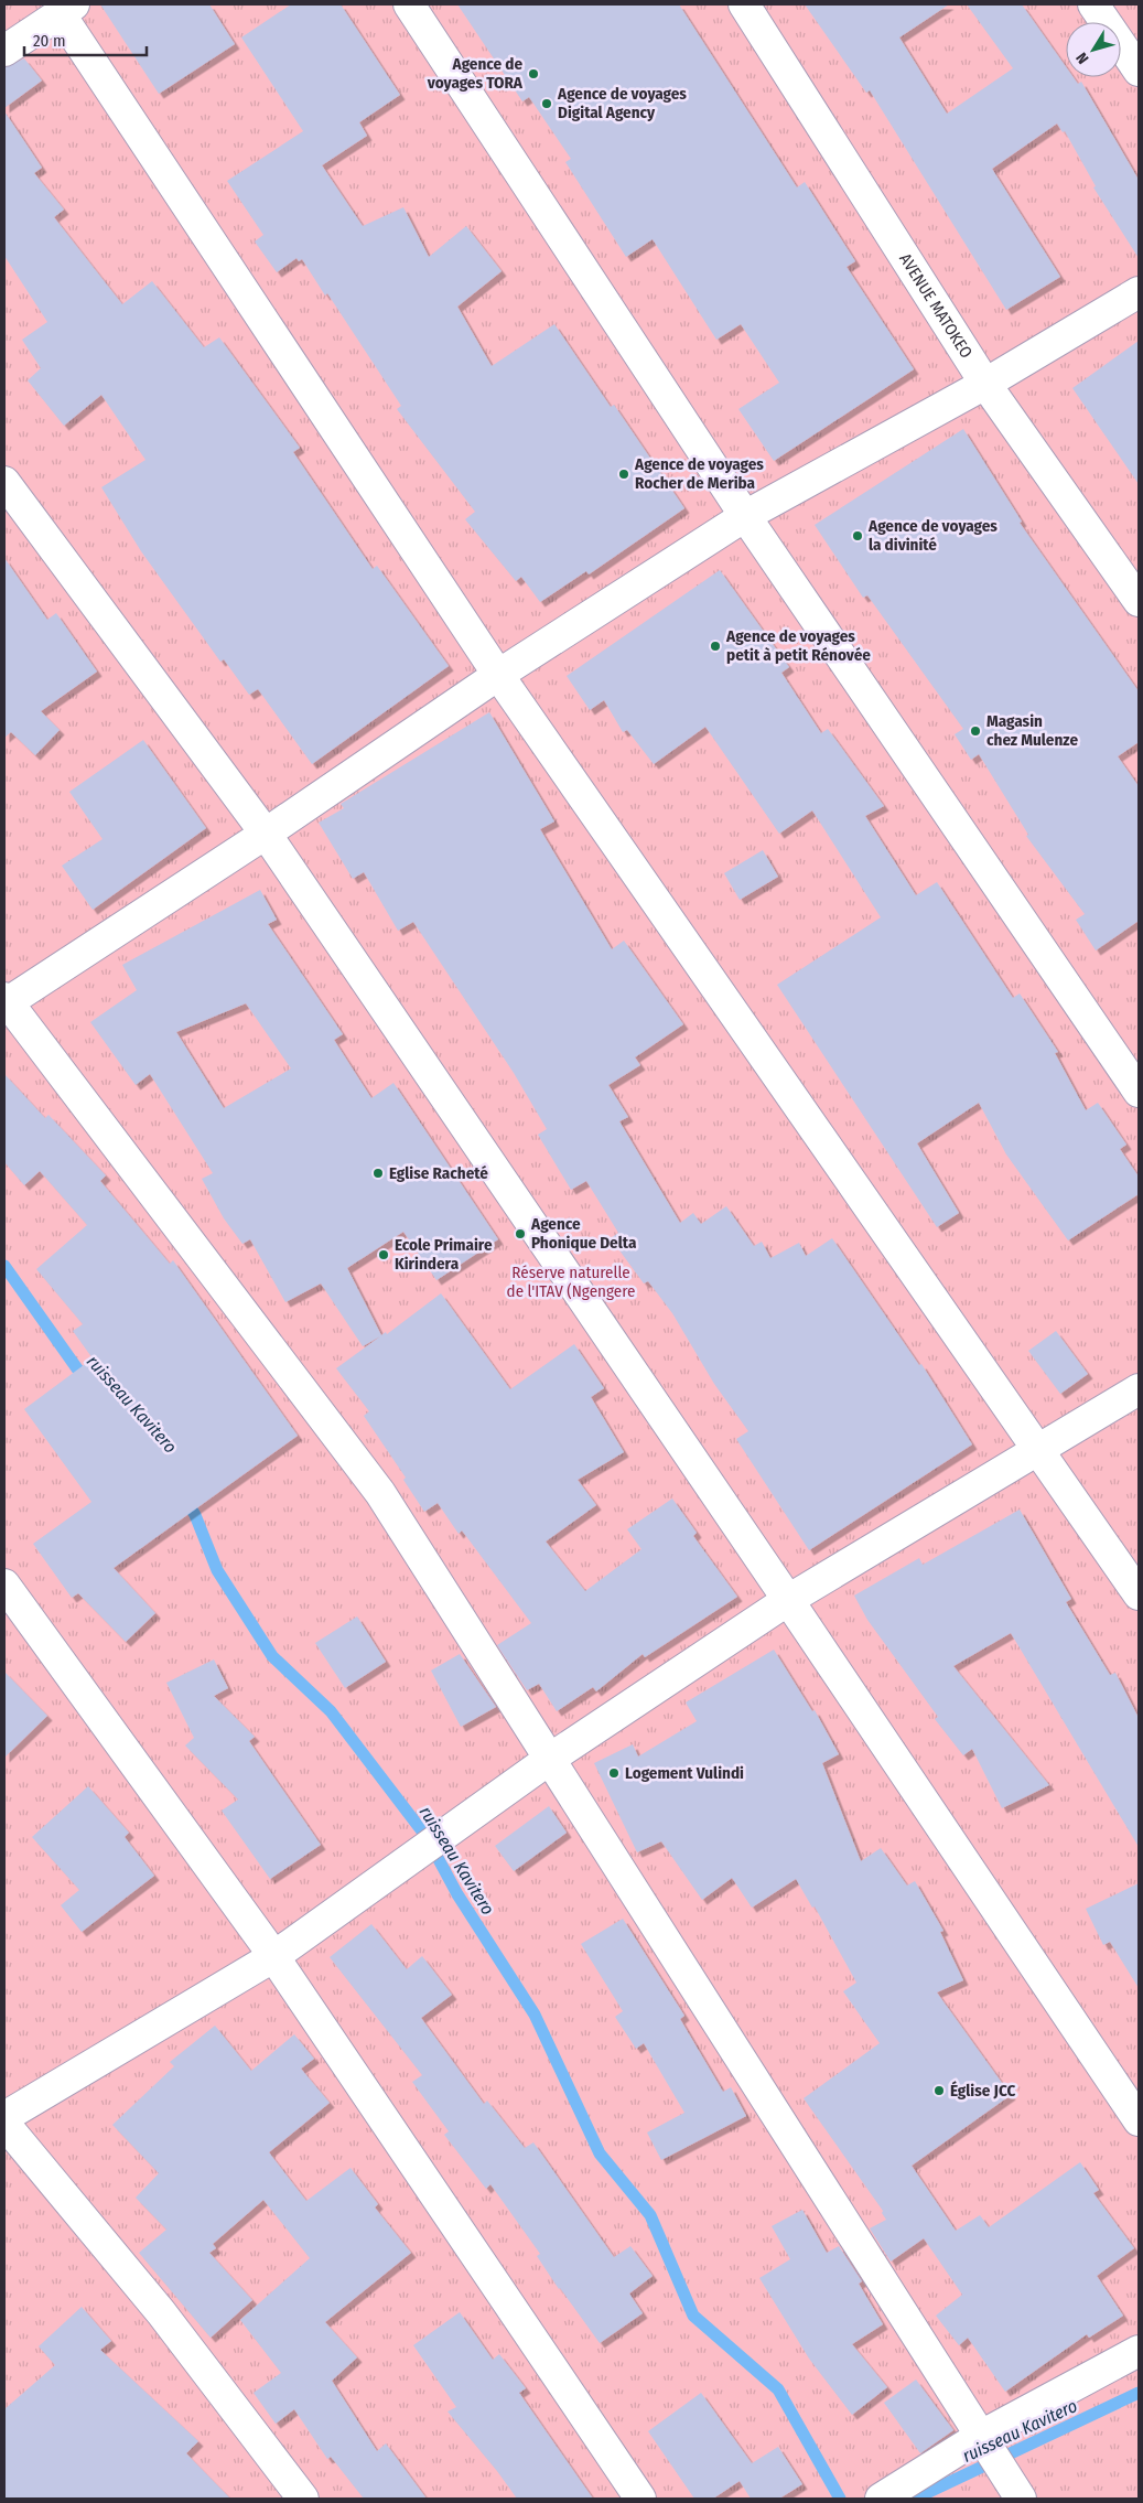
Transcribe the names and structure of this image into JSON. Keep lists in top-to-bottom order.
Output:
{
  "streets": {
    "street": ["AVENUE MATOKEO"]
  },
  "water": ["ruisseau Kavitero"],
  "parks": ["Réserve naturelle de l'ITAV (Ngengere"],
  "places": [
    "Agence de voyages TORA",
    "Agence de voyages Digital Agency",
    "Agence de voyages Rocher de Meriba",
    "Agence de voyages la divinité",
    "Agence de voyages petit à petit Rénovée",
    "Magasin chez Mulenze",
    "Eglise Racheté",
    "Agence Phonique Delta",
    "Ecole Primaire Kirindera",
    "Logement Vulindi",
    "Église JCC"
  ],
  "scale_bar": "20 m",
  "north": "bottom left"
}
